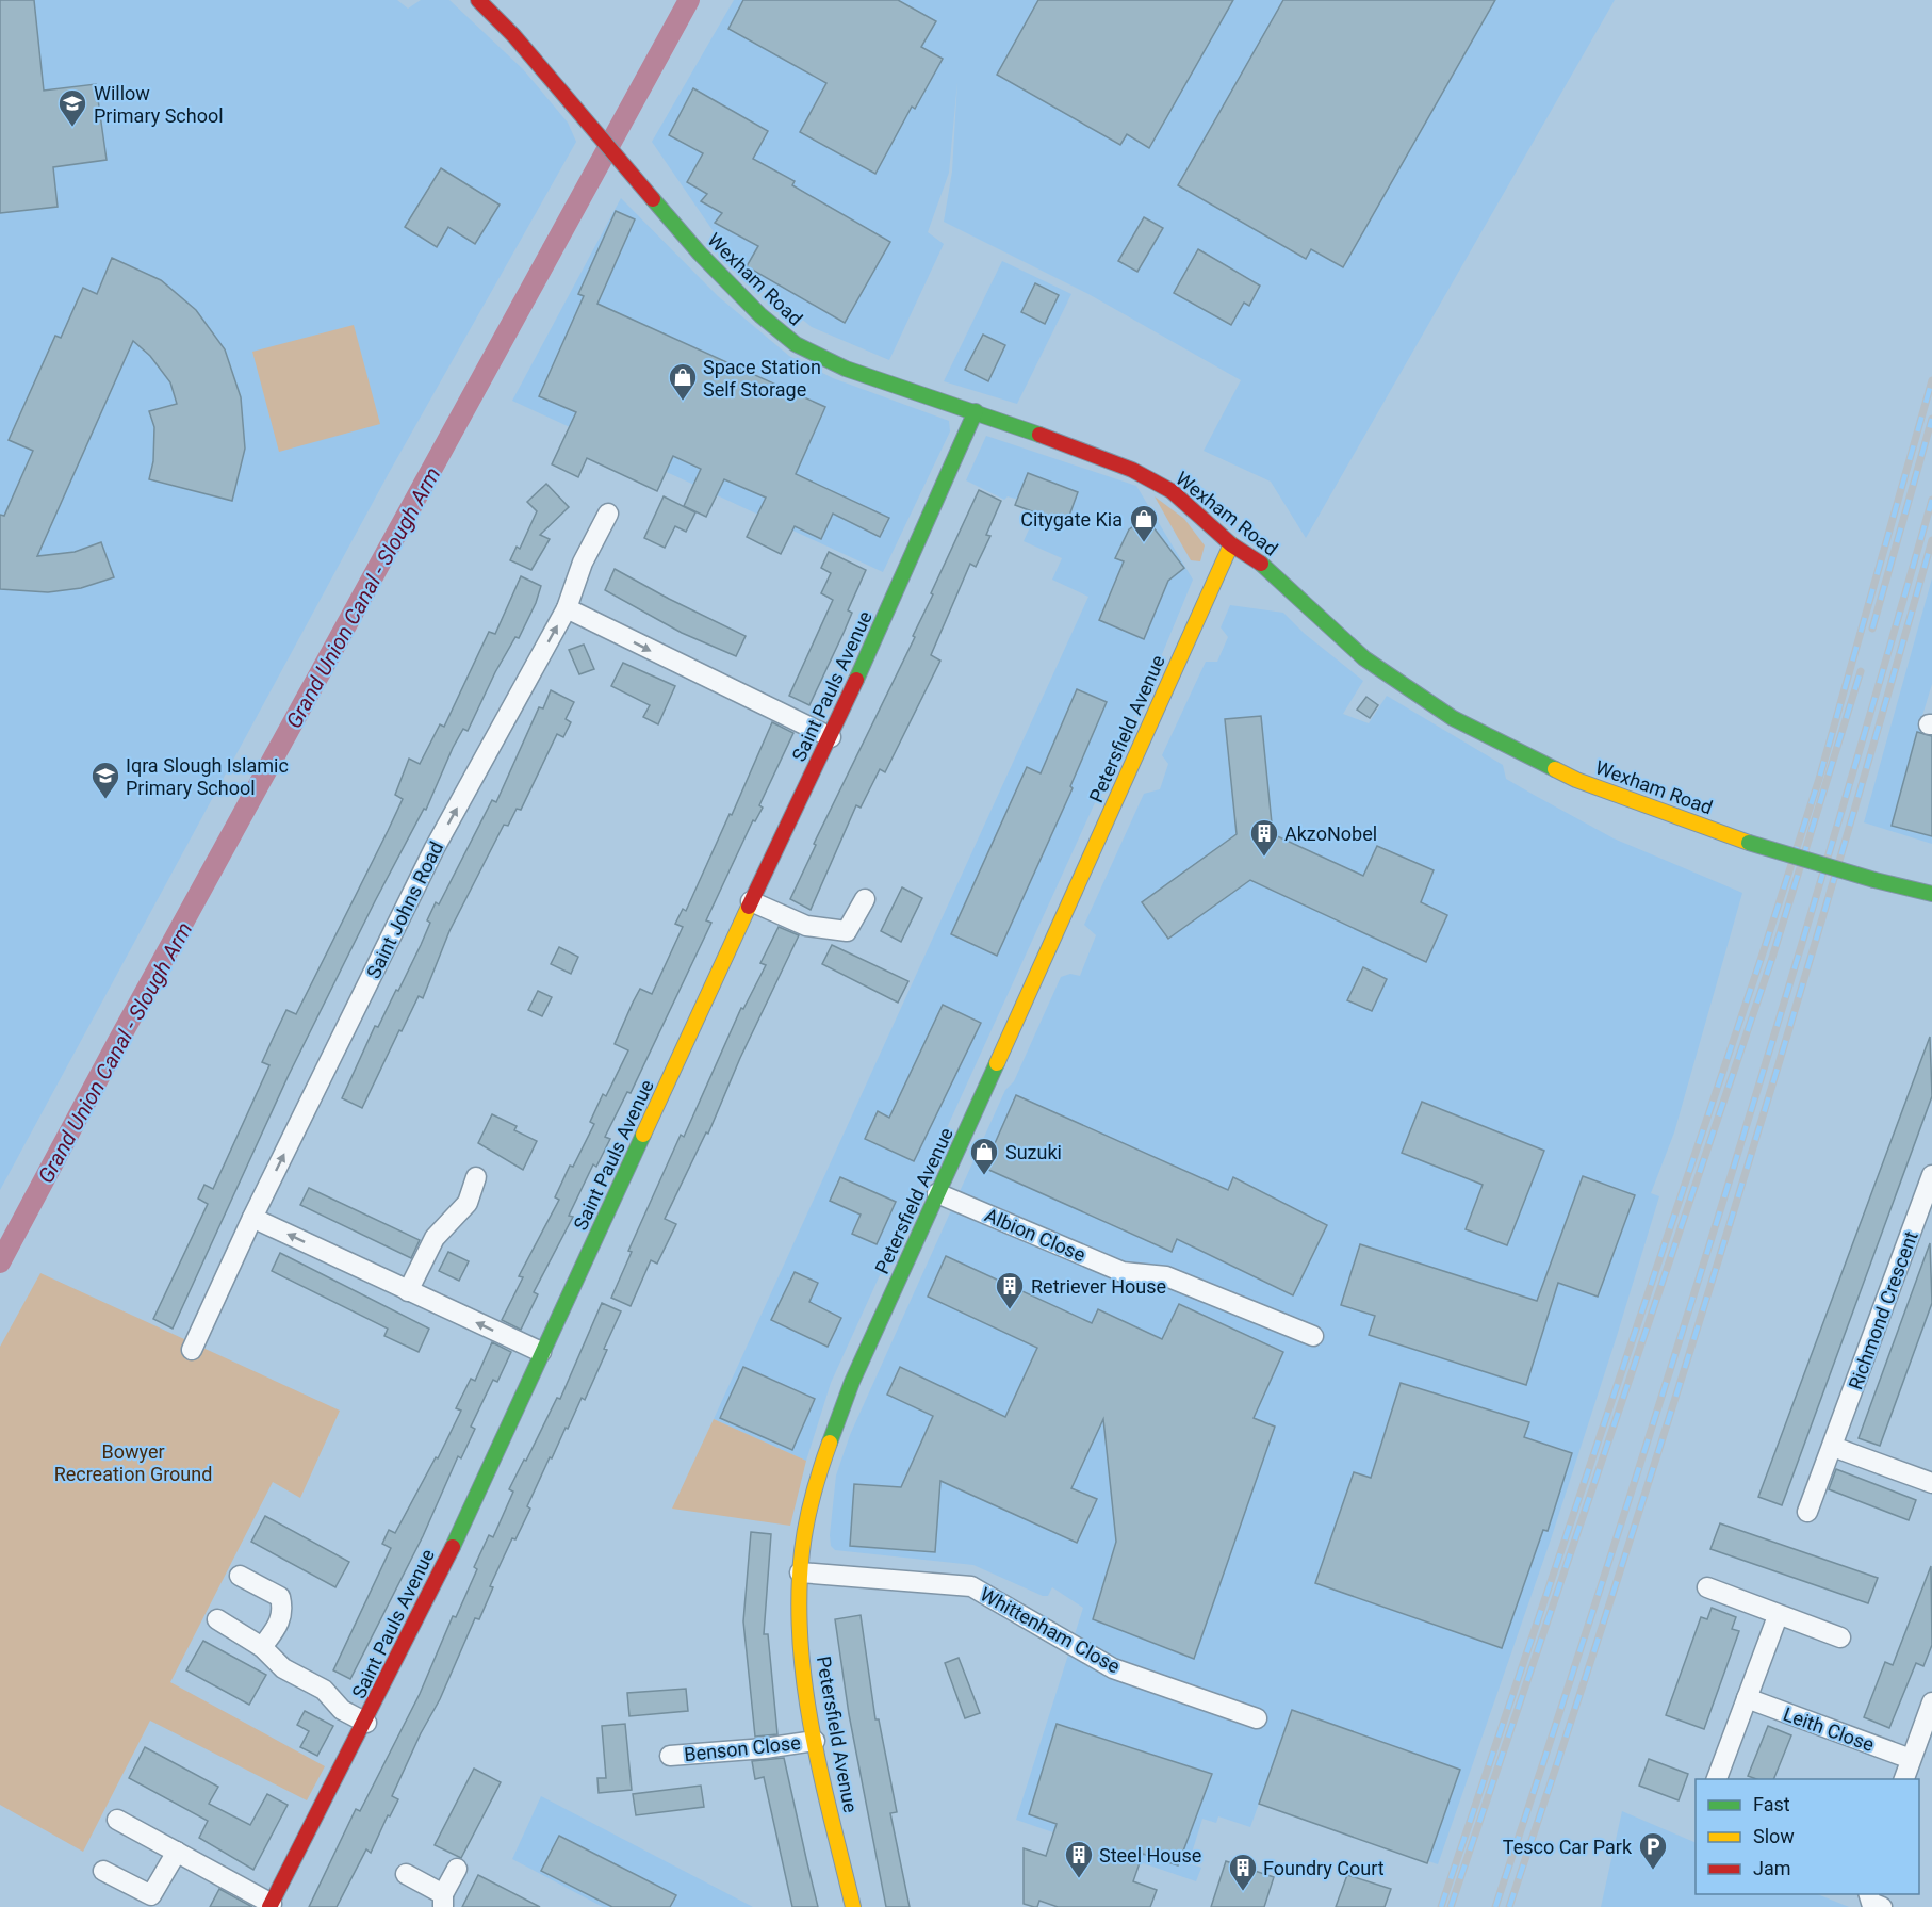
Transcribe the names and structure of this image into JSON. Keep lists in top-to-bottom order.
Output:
{
  "streets": {
    "street": [
      "Wexham Road",
      "Saint Pauls Avenue",
      "Petersfield Avenue",
      "Saint Johns Road",
      "Albion Close",
      "Richmond Crescent",
      "Whittenham Close",
      "Leith Close",
      "Benson Close"
    ]
  },
  "crossings": [
    ["Wexham Road", "Saint Pauls Avenue"],
    ["Wexham Road", "Petersfield Avenue"],
    ["Petersfield Avenue", "Albion Close"],
    ["Petersfield Avenue", "Whittenham Close"],
    ["Petersfield Avenue", "Benson Close"]
  ],
  "one_way": ["Saint Johns Road"],
  "water": ["Grand Union Canal - Slough Arm"],
  "parks": ["Bowyer Recreation Ground"],
  "places": {
    "school or university": ["Willow Primary School", "Iqra Slough Islamic Primary School"],
    "shop": ["Space Station Self Storage", "Citygate Kia", "Suzuki"],
    "building": [
      "AkzoNobel",
      "Retriever House",
      "Steel House",
      "Foundry Court"
    ],
    "parking": ["Tesco Car Park"]
  },
  "legend": ["Fast", "Slow", "Jam"]
}
